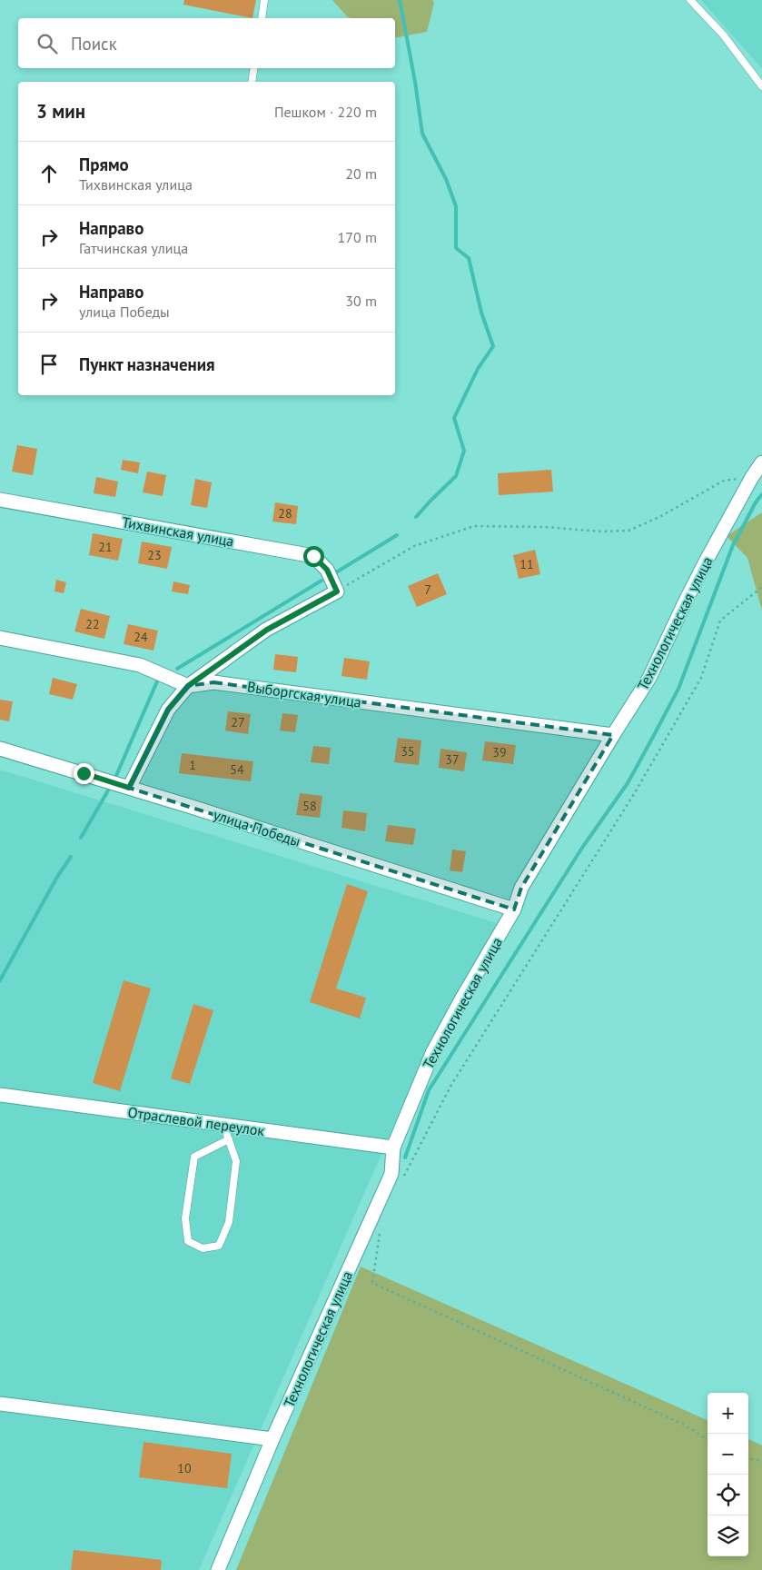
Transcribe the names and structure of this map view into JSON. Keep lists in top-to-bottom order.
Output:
{
  "streets": {
    "street": [
      "Тихвинская улица",
      "Технологическая улица",
      "Выборгская улица",
      "улица Победы",
      "Отраслевой переулок"
    ]
  },
  "crossings": [
    ["Технологическая улица", "Выборгская улица"],
    ["Технологическая улица", "улица Победы"],
    ["Технологическая улица", "Отраслевой переулок"]
  ],
  "house_numbers": [
    "28",
    "21",
    "23",
    "11",
    "7",
    "22",
    "24",
    "27",
    "35",
    "39",
    "37",
    "1",
    "54",
    "58",
    "10"
  ],
  "page": {
    "search": "Поиск",
    "heading": ["3 мин", "Пешком · 220 m"],
    "list": [
      ["Прямо", "Тихвинская улица", "20 m"],
      ["Направо", "Гатчинская улица", "170 m"],
      ["Направо", "улица Победы", "30 m"],
      "Пункт назначения"
    ],
    "map_buttons": ["+", "−"]
  }
}
